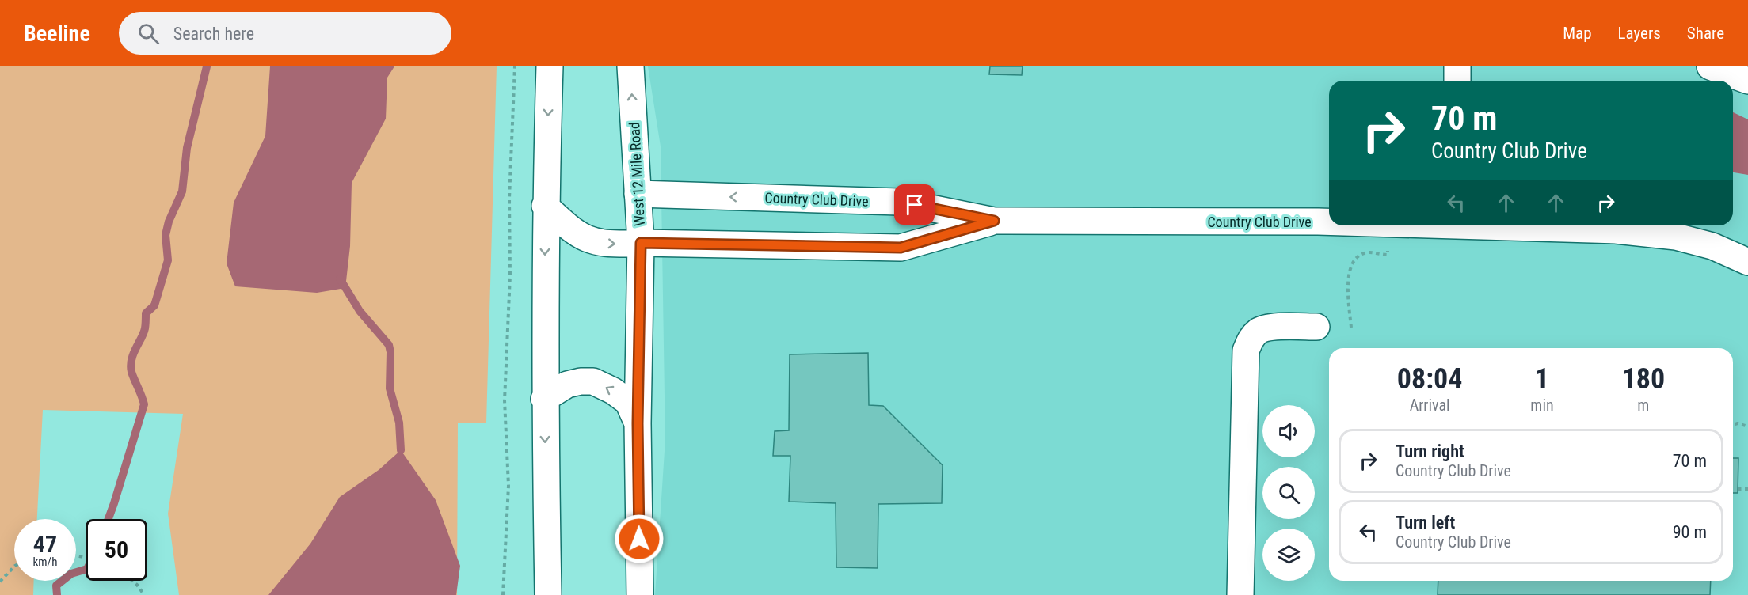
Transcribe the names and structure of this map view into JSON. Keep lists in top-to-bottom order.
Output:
{
  "streets": {
    "street": ["West 12 Mile Road", "Country Club Drive"]
  },
  "crossings": [
    ["West 12 Mile Road", "Country Club Drive"]
  ],
  "page": {
    "header": "Beeline",
    "search": "Search here",
    "nav": ["Map", "Layers", "Share"],
    "turn": ["70 m", "Country Club Drive"],
    "eta": [
      "08:04",
      "Arrival",
      "1",
      "min",
      "180",
      "m"
    ],
    "list": [
      {
        "name": "Turn right",
        "note": "Country Club Drive",
        "value": "70 m"
      },
      {
        "name": "Turn left",
        "note": "Country Club Drive",
        "value": "90 m"
      }
    ],
    "speed": "47 km/h",
    "limit": "50"
  }
}
